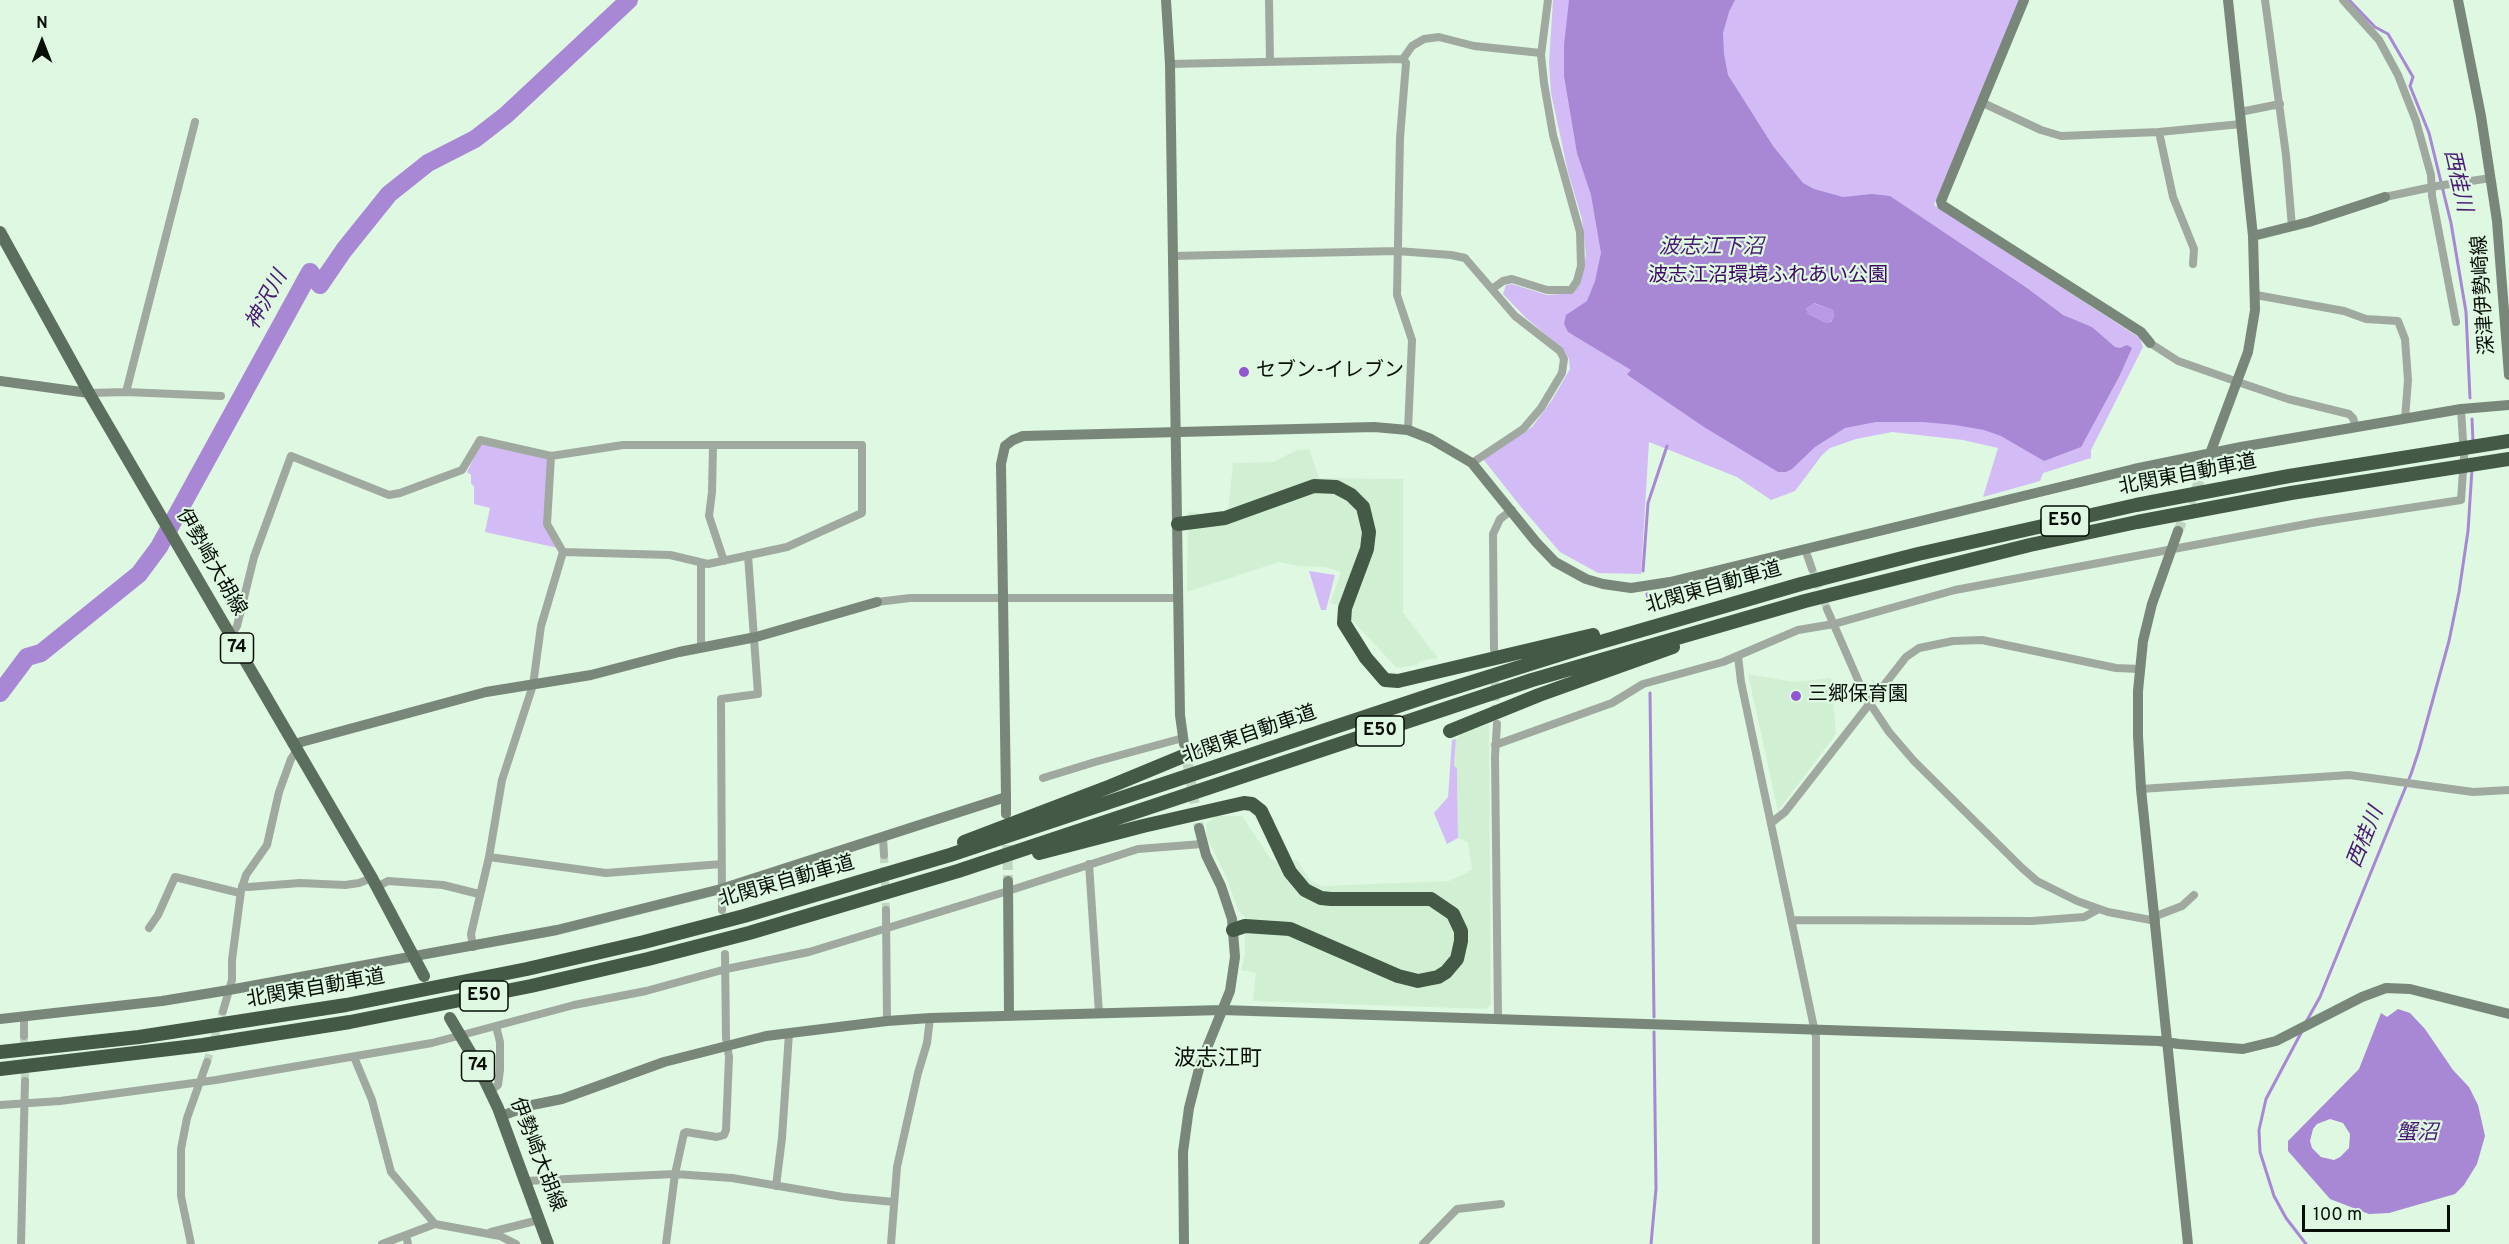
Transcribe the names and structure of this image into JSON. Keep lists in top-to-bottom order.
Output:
{
  "streets": {
    "highway": ["北関東自動車道", "E50"],
    "main road": ["伊勢崎大胡線", "74"],
    "street": ["深津伊勢崎線"]
  },
  "districts": ["波志江町"],
  "water": [
    "西桂川",
    "波志江下沼",
    "神沢川",
    "蟹沼"
  ],
  "parks": ["波志江沼環境ふれあい公園"],
  "places": ["セブン-イレブン", "三郷保育園"],
  "scale_bar": "100 m",
  "north": "top"
}
